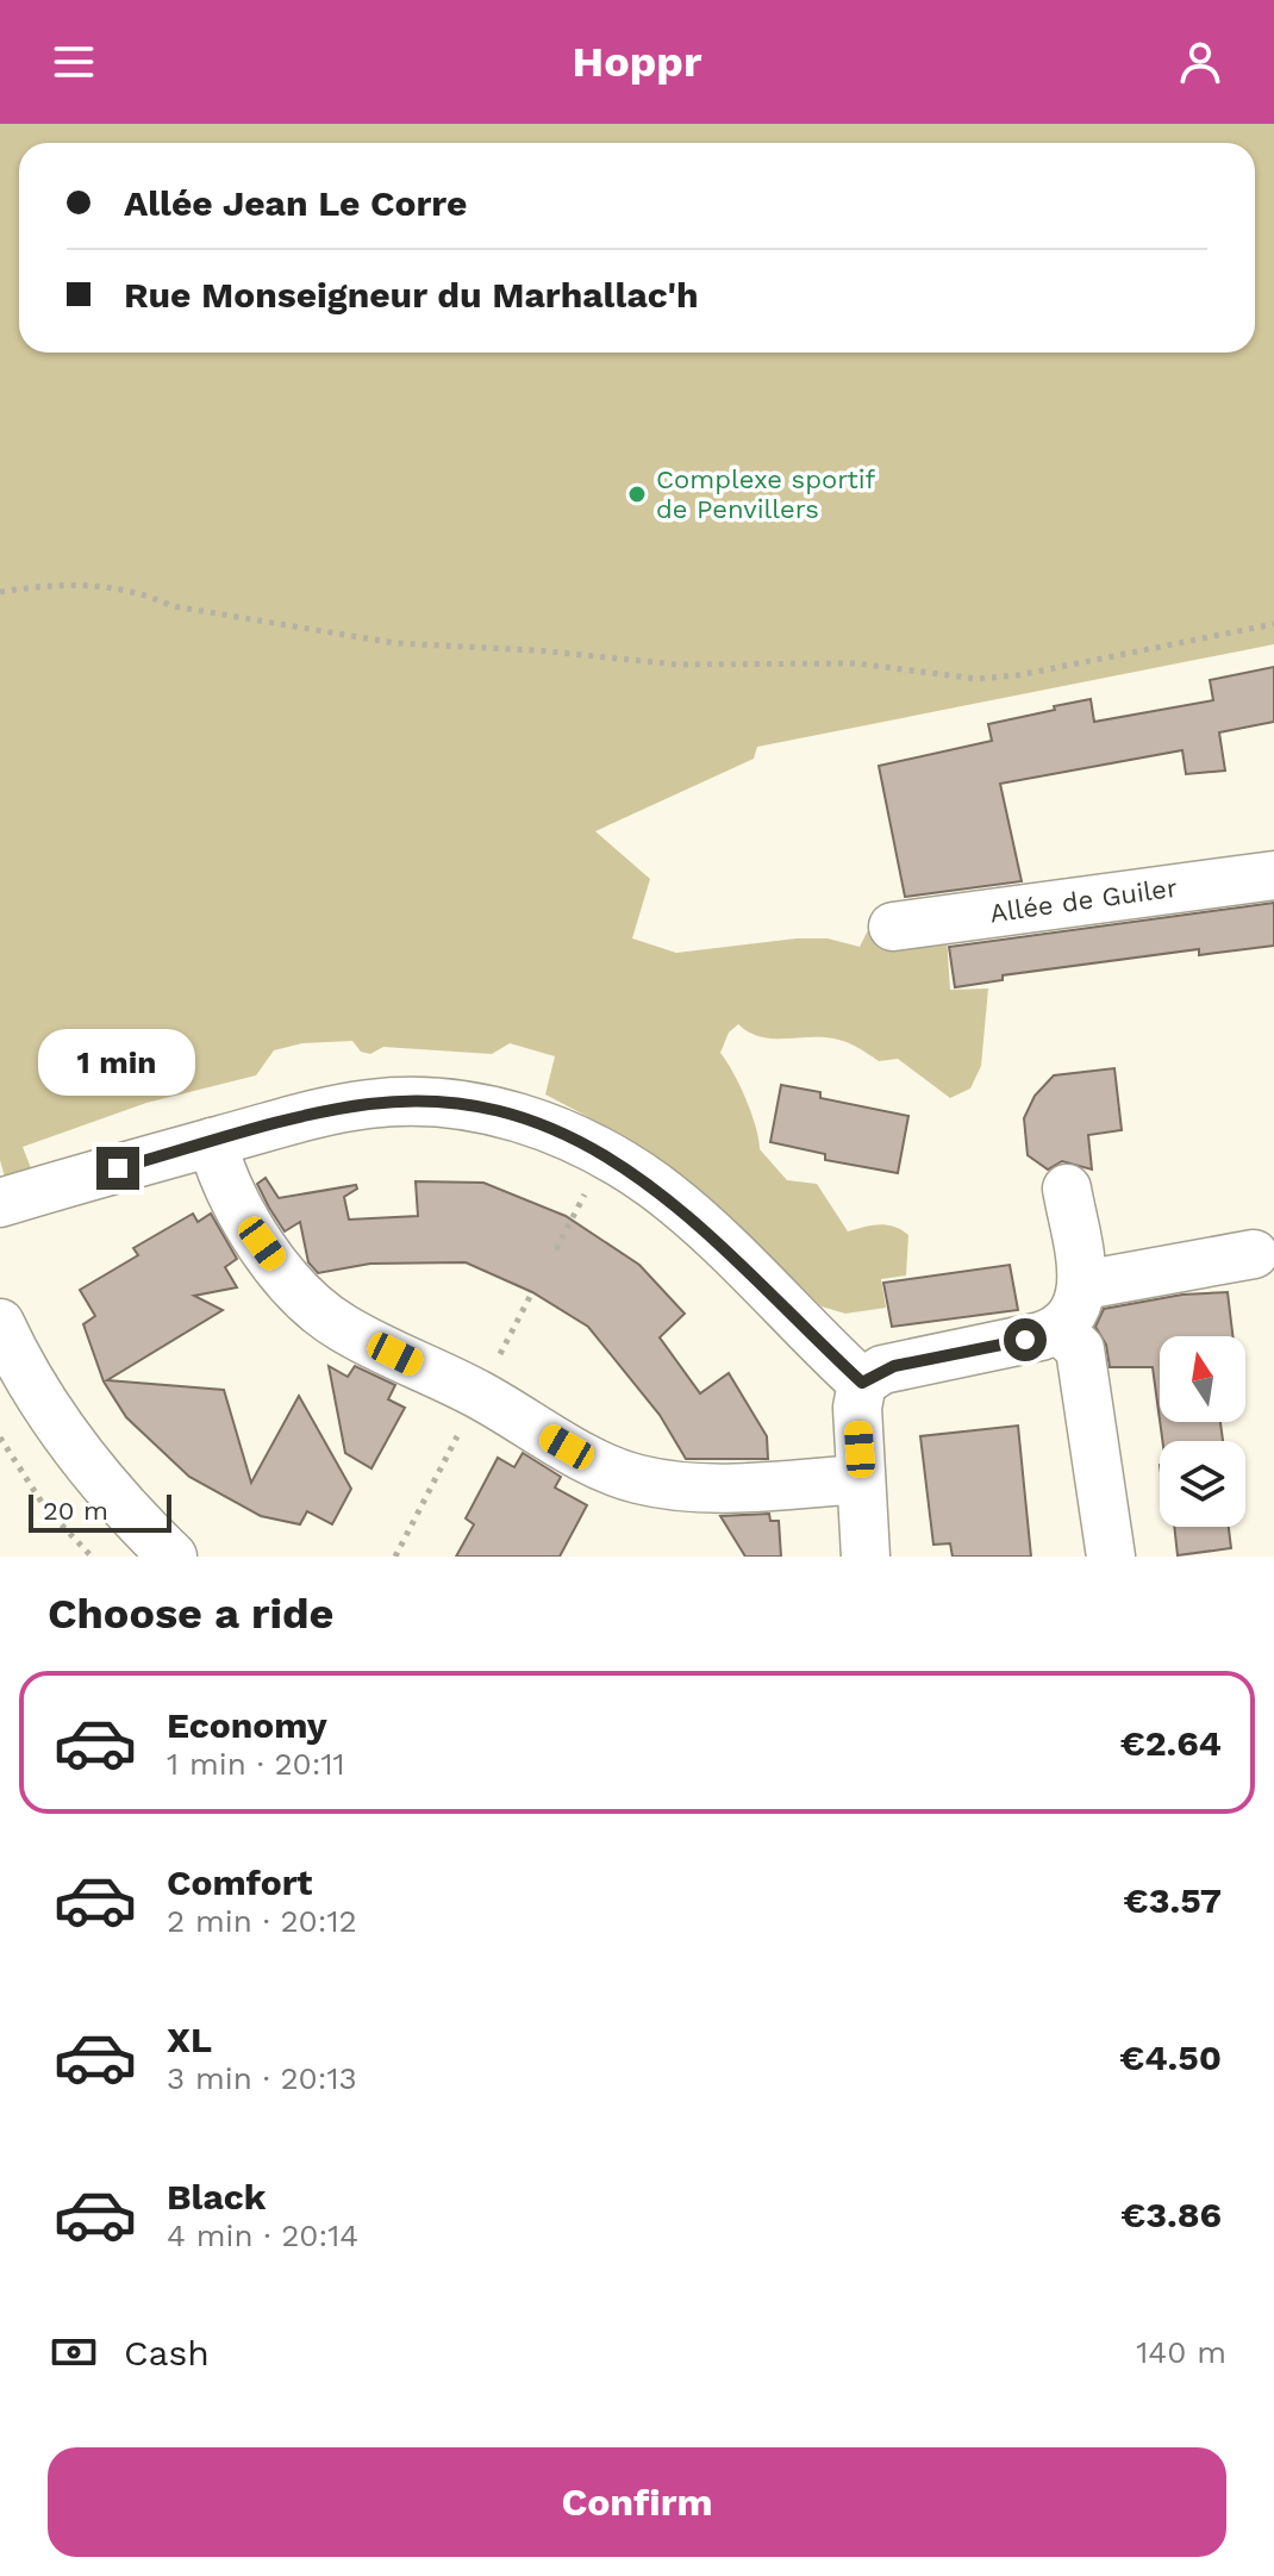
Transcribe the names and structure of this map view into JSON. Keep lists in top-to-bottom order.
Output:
{
  "streets": {
    "street": ["Allée de Guiler"]
  },
  "places": ["Complexe sportif de Penvillers"],
  "scale_bar": "20 m",
  "north": "top",
  "page": {
    "header": "Hoppr",
    "banner": ["Allée Jean Le Corre", "Rue Monseigneur du Marhallac'h"],
    "bubble": "1 min",
    "scale": "20 m",
    "heading": "Choose a ride",
    "list": [
      {
        "name": "Economy",
        "note": "1 min · 20:11",
        "value": "€2.64"
      },
      {
        "name": "Comfort",
        "note": "2 min · 20:12",
        "value": "€3.57"
      },
      {
        "name": "XL",
        "note": "3 min · 20:13",
        "value": "€4.50"
      },
      {
        "name": "Black",
        "note": "4 min · 20:14",
        "value": "€3.86"
      }
    ],
    "pay": ["Cash", "140 m"],
    "buttons": "Confirm"
  }
}
